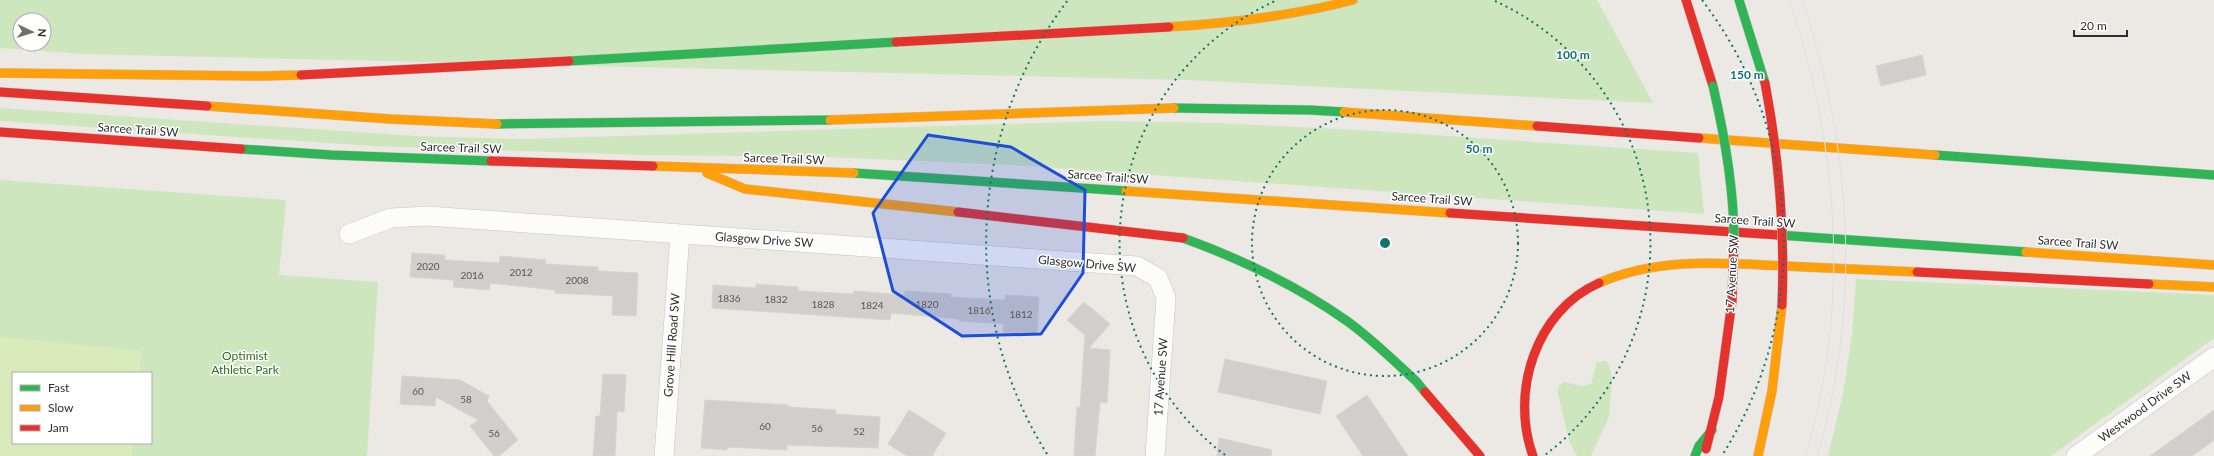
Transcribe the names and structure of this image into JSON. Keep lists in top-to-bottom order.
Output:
{
  "streets": {
    "main road": ["Sarcee Trail SW", "17 Avenue SW"],
    "street": ["Glasgow Drive SW", "Grove Hill Road SW", "Westwood Drive SW"]
  },
  "crossings": [
    ["Glasgow Drive SW", "17 Avenue SW"],
    ["Glasgow Drive SW", "Grove Hill Road SW"]
  ],
  "parks": ["Optimist Athletic Park"],
  "house_numbers": [
    "2020",
    "2012",
    "2016",
    "2008",
    "1836",
    "1832",
    "1828",
    "1820",
    "1824",
    "1816",
    "1812",
    "60",
    "58",
    "60",
    "56",
    "52",
    "56"
  ],
  "legend": ["Fast", "Slow", "Jam"],
  "scale_bar": "20 m",
  "north": "right",
  "rings": ["100 m", "150 m", "50 m"]
}
